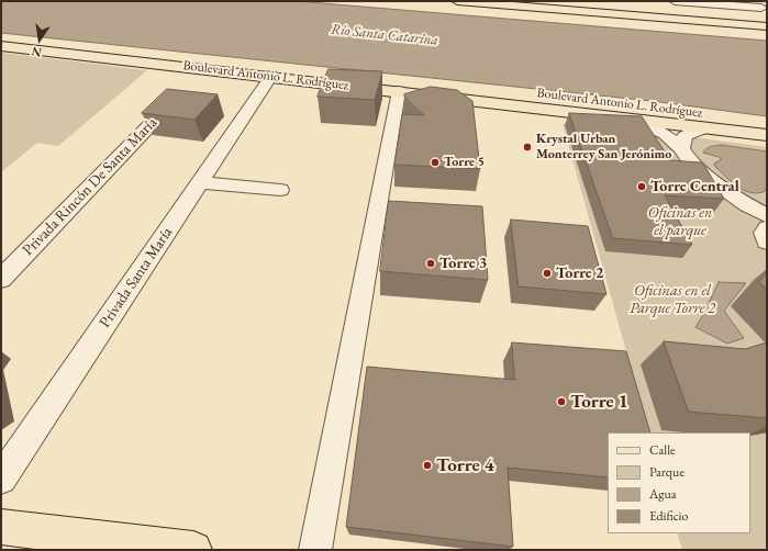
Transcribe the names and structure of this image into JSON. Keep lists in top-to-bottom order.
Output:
{
  "streets": {
    "main road": ["Boulevard Antonio L. Rodríguez"],
    "street": ["Privada Rincón De Santa María", "Privada Santa María"]
  },
  "crossings": [
    ["Boulevard Antonio L. Rodríguez", "Privada Santa María"]
  ],
  "water": ["Río Santa Catarina"],
  "parks": ["Oficinas en el parque", "Oficinas en el Parque Torre 2"],
  "places": [
    "Krystal Urban Monterrey San Jerónimo",
    "Torre 5",
    "Torre Central",
    "Torre 3",
    "Torre 2",
    "Torre 1",
    "Torre 4"
  ],
  "legend": [
    "Calle",
    "Parque",
    "Agua",
    "Edificio"
  ],
  "north": "bottom"
}
